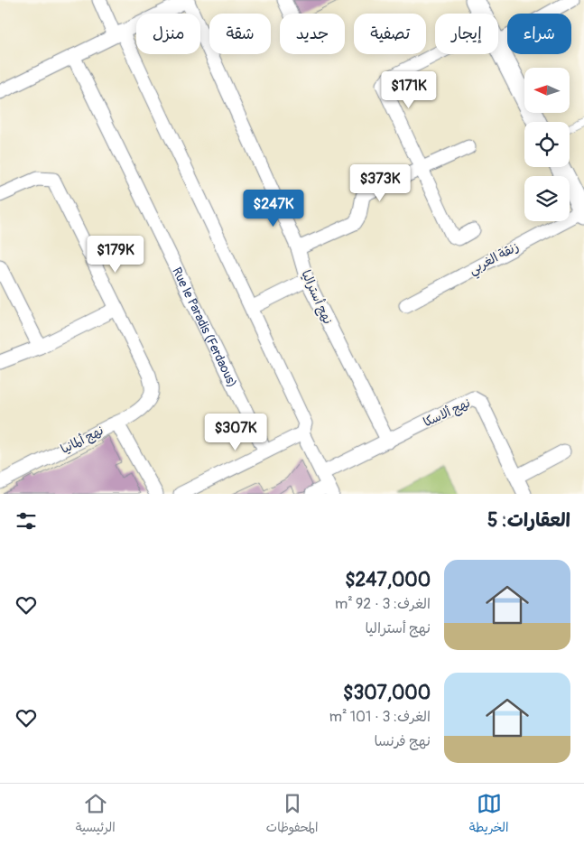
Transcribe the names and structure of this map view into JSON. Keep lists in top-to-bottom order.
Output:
{
  "streets": {
    "street": [
      "زنقة الغربي",
      "نهج أستراليا",
      "Rue le Paradis (Ferdaous)",
      "نهج ألاسكا",
      "نهج ألمانيا"
    ]
  },
  "crossings": [
    ["نهج أستراليا", "نهج ألاسكا"]
  ],
  "north": "left",
  "page": {
    "chip": [
      "شراء",
      "إيجار",
      "تصفية",
      "جديد",
      "شقة",
      "منزل"
    ],
    "price": [
      "$171K",
      "$373K",
      "$247K",
      "$179K",
      "$307K"
    ],
    "heading": "العقارات: 5",
    "list": [
      {
        "name": "$247,000",
        "note": "الغرف: 3 · 92 m² · نهج أستراليا"
      },
      {
        "name": "$307,000",
        "note": "الغرف: 3 · 101 m² · نهج فرنسا"
      }
    ],
    "tabs": ["الخريطة", "المحفوظات", "الرئيسية"]
  }
}
